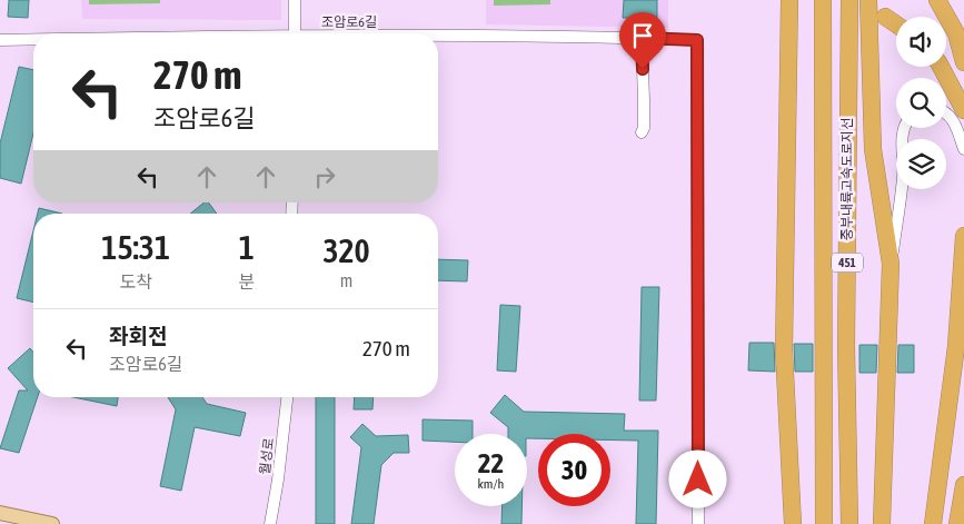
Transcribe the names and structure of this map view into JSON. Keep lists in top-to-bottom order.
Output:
{
  "streets": {
    "highway": ["중부내륙고속도로지선", "451"],
    "street": ["조암로6길", "월성로"]
  },
  "page": {
    "turn": ["270 m", "조암로6길"],
    "eta": [
      "15:31",
      "도착",
      "1",
      "분",
      "320",
      "m"
    ],
    "list": [
      {
        "name": "좌회전",
        "note": "조암로6길",
        "value": "270 m"
      }
    ],
    "speed": "22 km/h",
    "limit": "30"
  }
}
